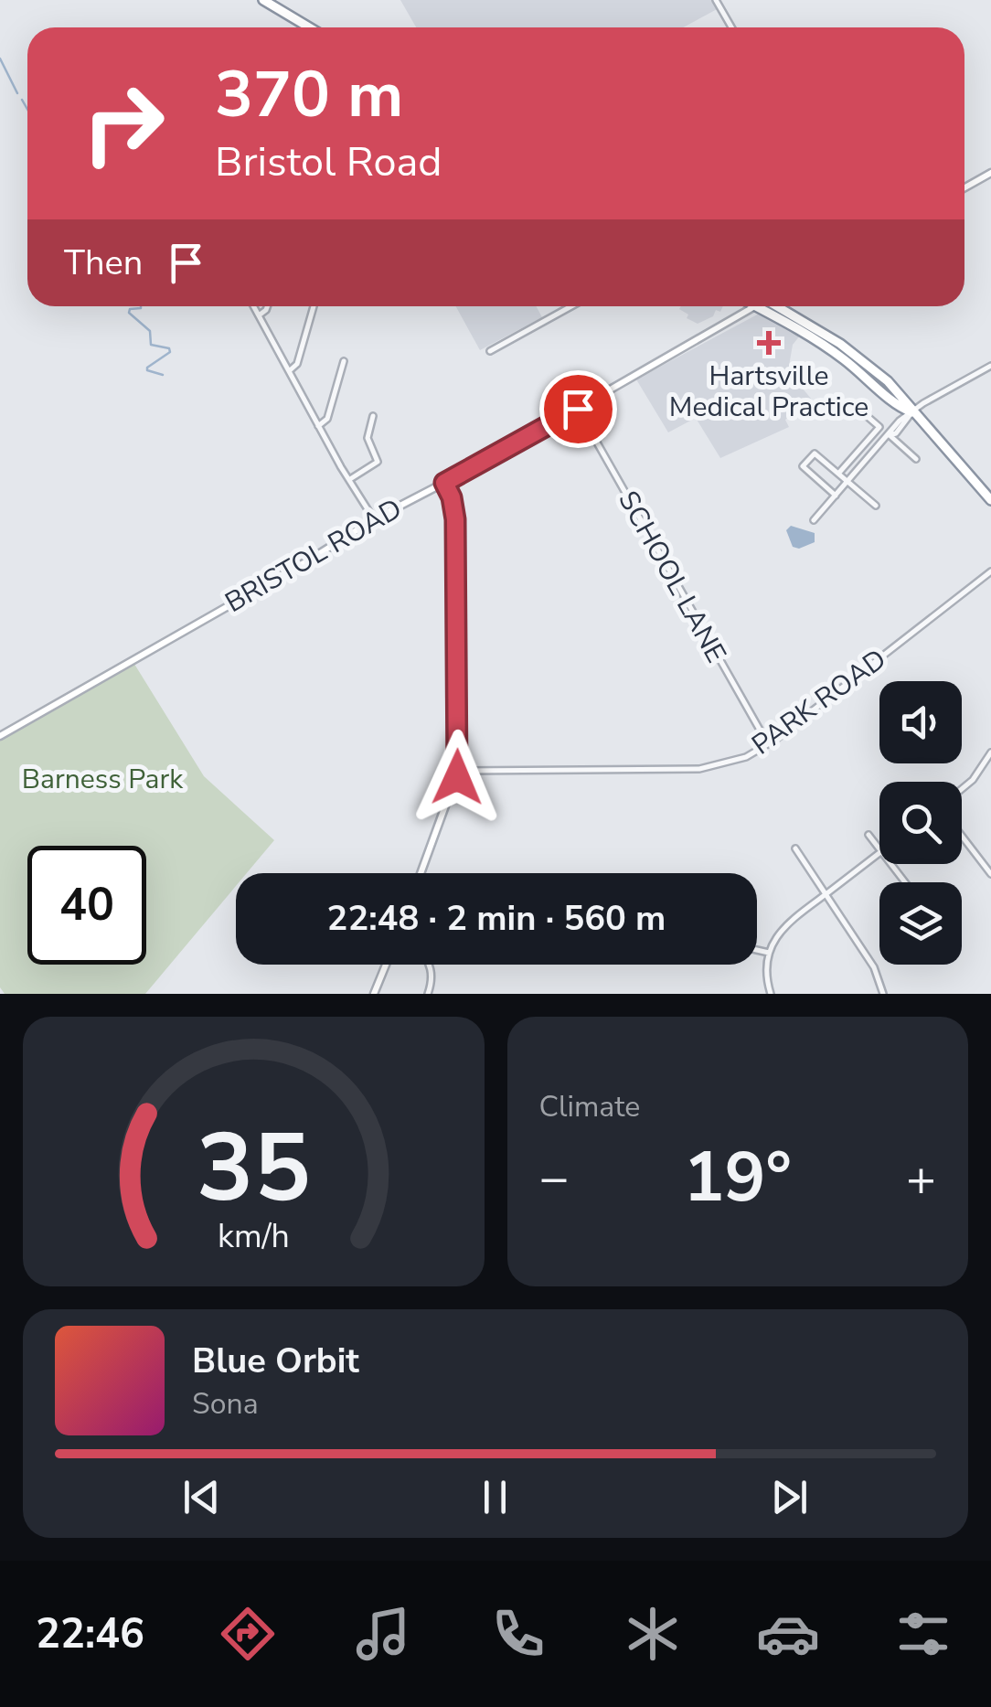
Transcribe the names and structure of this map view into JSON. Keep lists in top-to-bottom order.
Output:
{
  "streets": {
    "main road": ["BRISTOL ROAD"],
    "street": ["SCHOOL LANE", "PARK ROAD"]
  },
  "crossings": [
    ["BRISTOL ROAD", "SCHOOL LANE"],
    ["SCHOOL LANE", "PARK ROAD"]
  ],
  "parks": ["Barness Park"],
  "places": {
    "health": ["Hartsville Medical Practice"]
  },
  "page": {
    "turn": ["370 m", "Bristol Road"],
    "then": "Then",
    "limit": "40",
    "trip": "22:48 · 2 min · 560 m",
    "tile": "Climate",
    "heat": ["−", "19°", "+"],
    "song": ["Blue Orbit", "Sona"],
    "tabs": "22:46",
    "gauge": ["35", "km/h"]
  }
}
